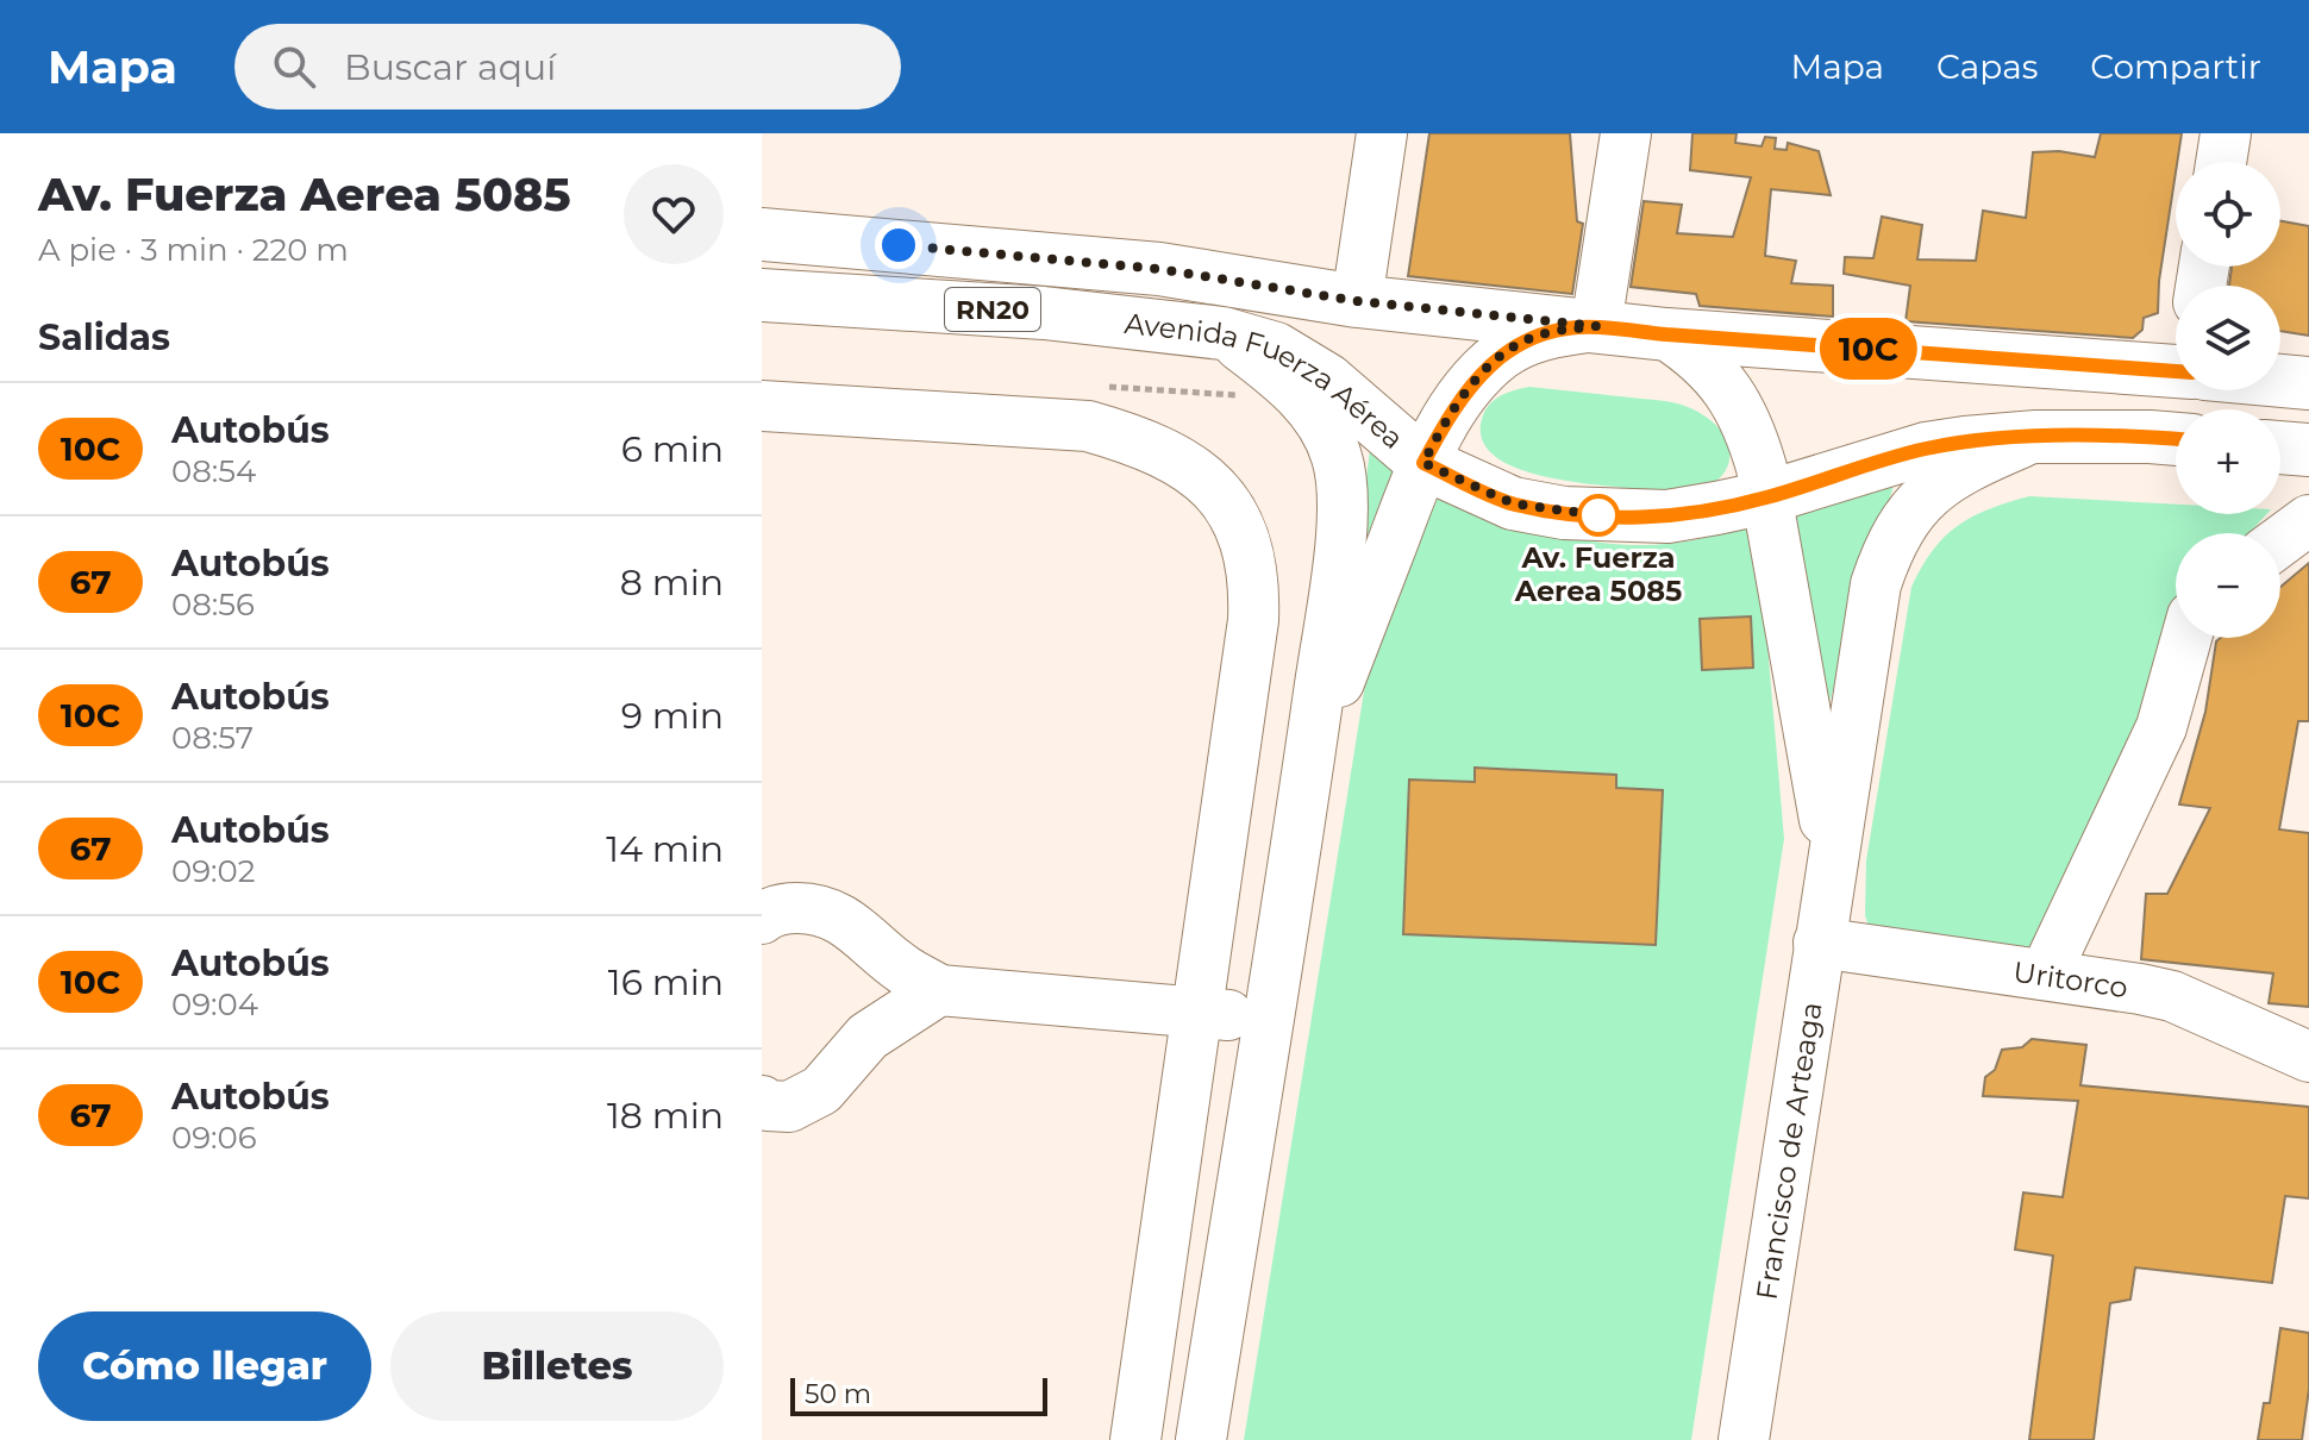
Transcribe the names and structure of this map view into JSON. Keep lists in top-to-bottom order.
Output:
{
  "streets": {
    "main road": ["RN20", "Avenida Fuerza Aérea"],
    "street": ["Uritorco", "Francisco de Arteaga"]
  },
  "crossings": [
    ["Avenida Fuerza Aérea", "Francisco de Arteaga"],
    ["Uritorco", "Francisco de Arteaga"]
  ],
  "places": ["Av. Fuerza Aerea 5085"],
  "lines": ["bus line 10C"],
  "scale_bar": "50 m",
  "page": {
    "header": "Mapa",
    "search": "Buscar aquí",
    "nav": ["Mapa", "Capas", "Compartir"],
    "heading": [
      ["Av. Fuerza Aerea 5085", "A pie · 3 min · 220 m"],
      "Salidas"
    ],
    "on_map": "10C",
    "map_buttons": ["+", "−"],
    "list": [
      {
        "mark": "10C",
        "name": "Autobús",
        "note": "08:54",
        "value": "6 min"
      },
      {
        "mark": "67",
        "name": "Autobús",
        "note": "08:56",
        "value": "8 min"
      },
      {
        "mark": "10C",
        "name": "Autobús",
        "note": "08:57",
        "value": "9 min"
      },
      {
        "mark": "67",
        "name": "Autobús",
        "note": "09:02",
        "value": "14 min"
      },
      {
        "mark": "10C",
        "name": "Autobús",
        "note": "09:04",
        "value": "16 min"
      },
      {
        "mark": "67",
        "name": "Autobús",
        "note": "09:06",
        "value": "18 min"
      }
    ],
    "buttons": ["Cómo llegar", "Billetes"],
    "scale": "50 m"
  }
}
